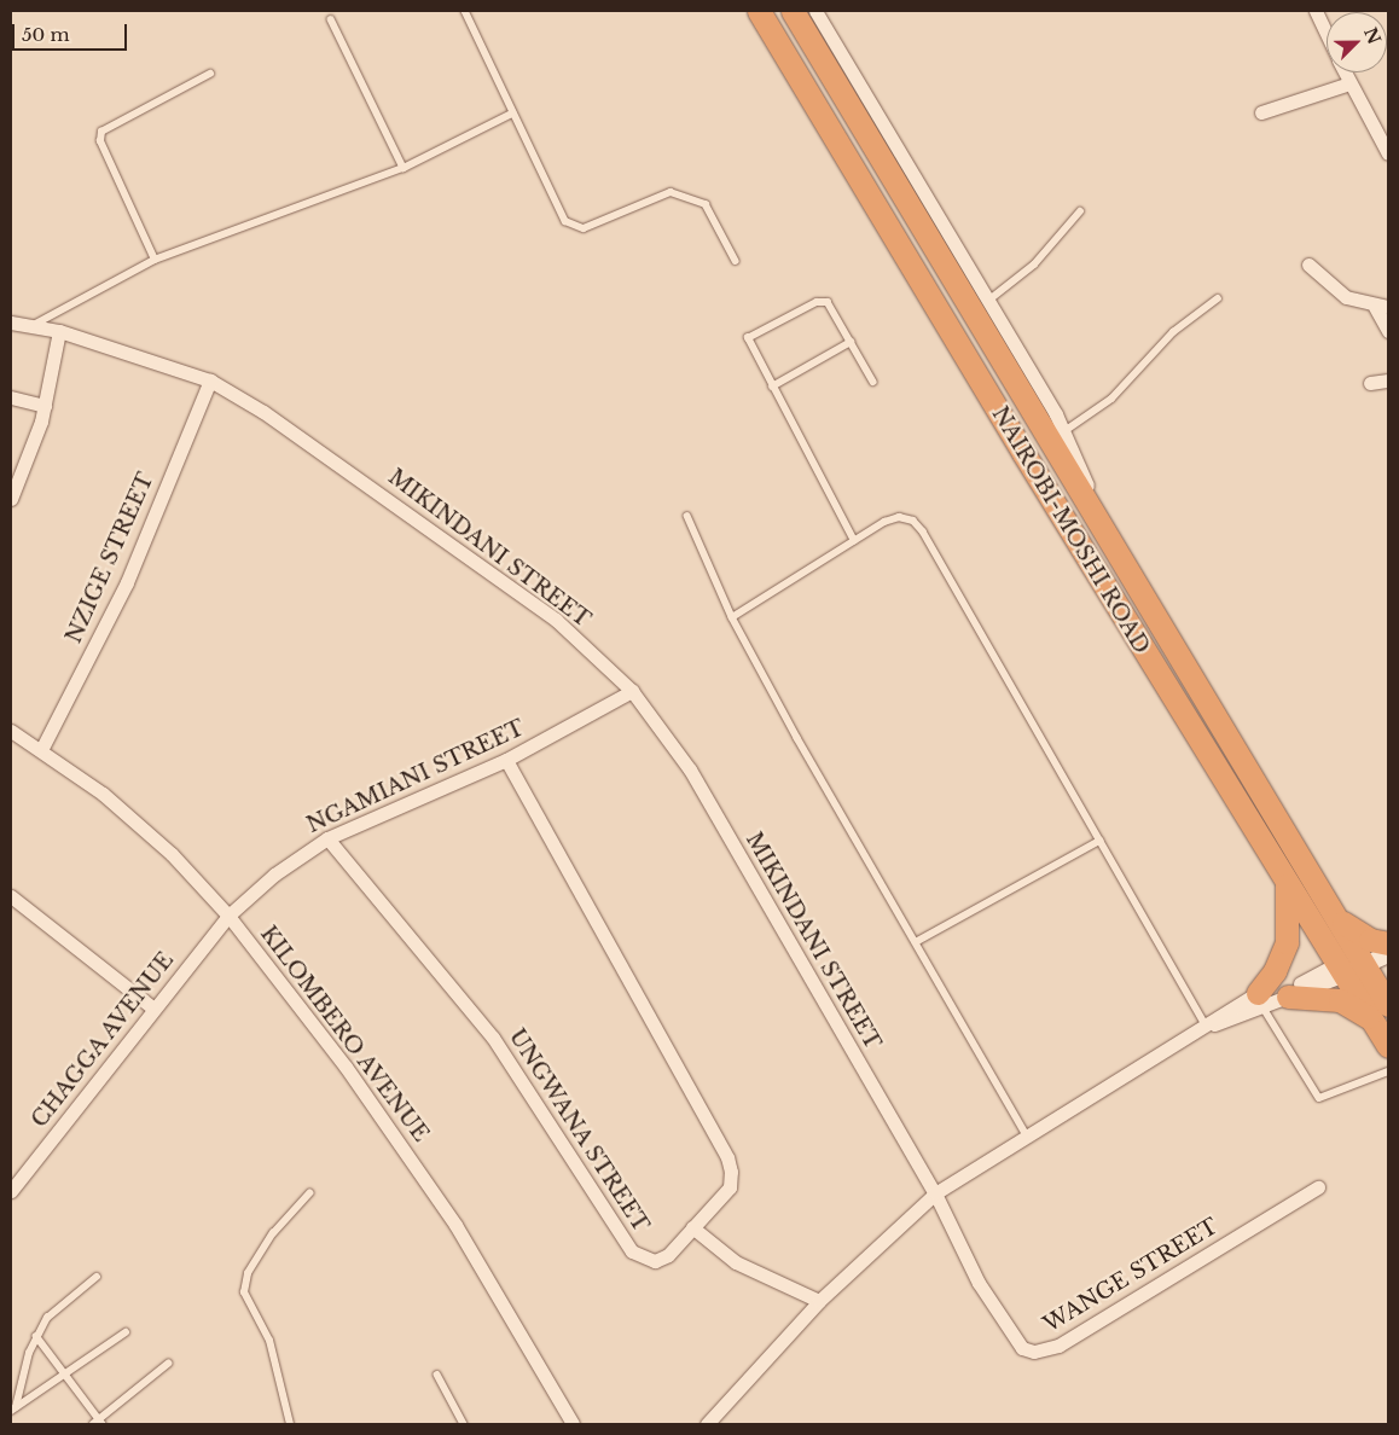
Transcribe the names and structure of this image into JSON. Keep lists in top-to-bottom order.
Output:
{
  "streets": {
    "highway": ["NAIROBI-MOSHI ROAD"],
    "street": [
      "MIKINDANI STREET",
      "NZIGE STREET",
      "NGAMIANI STREET",
      "KILOMBERO AVENUE",
      "CHAGGA AVENUE",
      "UNGWANA STREET",
      "WANGE STREET"
    ]
  },
  "crossings": [
    ["MIKINDANI STREET", "NZIGE STREET"],
    ["MIKINDANI STREET", "NGAMIANI STREET"],
    ["MIKINDANI STREET", "WANGE STREET"],
    ["NZIGE STREET", "KILOMBERO AVENUE"],
    ["NGAMIANI STREET", "KILOMBERO AVENUE"],
    ["NGAMIANI STREET", "CHAGGA AVENUE"],
    ["NGAMIANI STREET", "UNGWANA STREET"],
    ["KILOMBERO AVENUE", "CHAGGA AVENUE"]
  ],
  "scale_bar": "50 m",
  "north": "top right"
}
